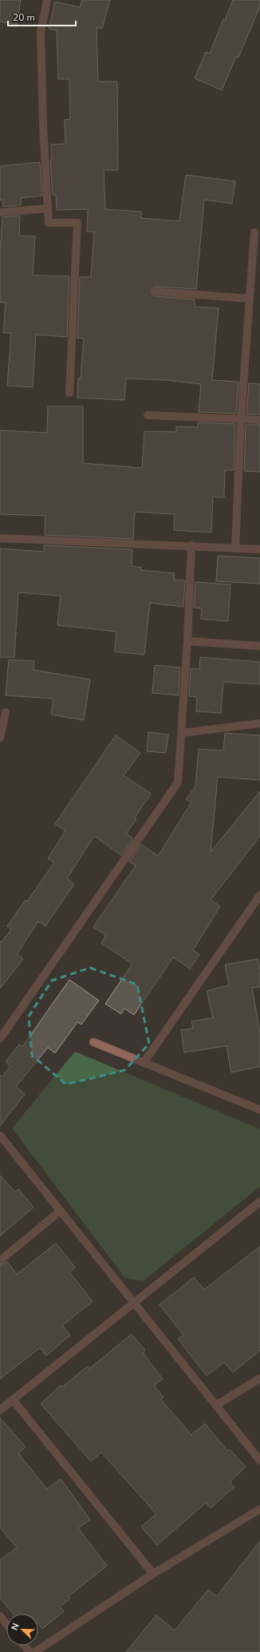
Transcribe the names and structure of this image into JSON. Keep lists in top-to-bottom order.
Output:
{
  "scale_bar": "20 m",
  "north": "top left"
}
